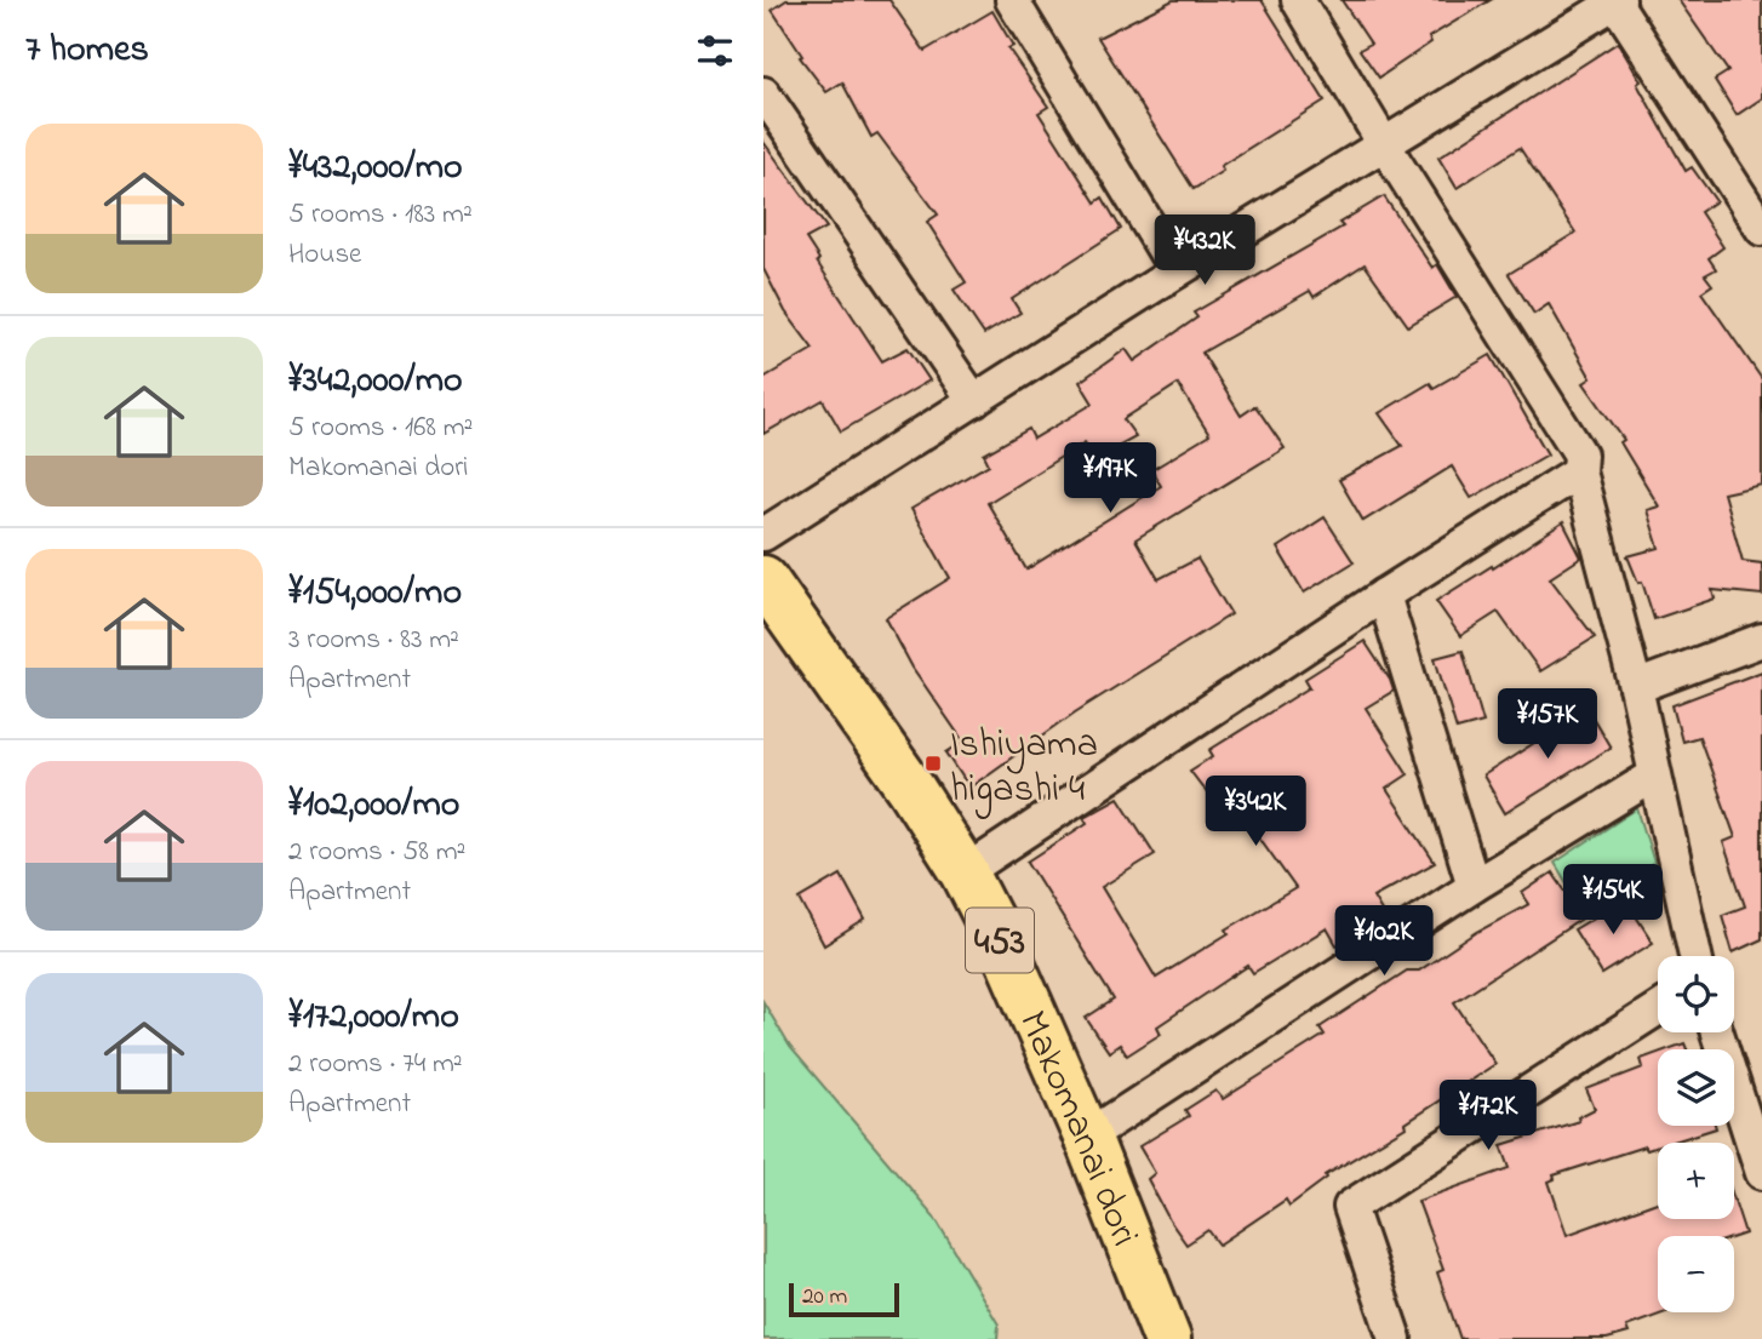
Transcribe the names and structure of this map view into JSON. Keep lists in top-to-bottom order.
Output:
{
  "streets": {
    "highway": ["453", "Makomanai dori"]
  },
  "places": {
    "transit": ["Ishiyama higashi 4"]
  },
  "scale_bar": "20 m",
  "page": {
    "heading": "7 homes",
    "list": [
      {
        "name": "¥432,000/mo",
        "note": "5 rooms · 183 m² · House"
      },
      {
        "name": "¥342,000/mo",
        "note": "5 rooms · 168 m² · Makomanai dori"
      },
      {
        "name": "¥154,000/mo",
        "note": "3 rooms · 83 m² · Apartment"
      },
      {
        "name": "¥102,000/mo",
        "note": "2 rooms · 58 m² · Apartment"
      },
      {
        "name": "¥172,000/mo",
        "note": "2 rooms · 74 m² · Apartment"
      }
    ],
    "price": [
      "¥432K",
      "¥197K",
      "¥157K",
      "¥342K",
      "¥154K",
      "¥102K",
      "¥172K"
    ],
    "map_buttons": ["+", "−"],
    "scale": "20 m"
  }
}
